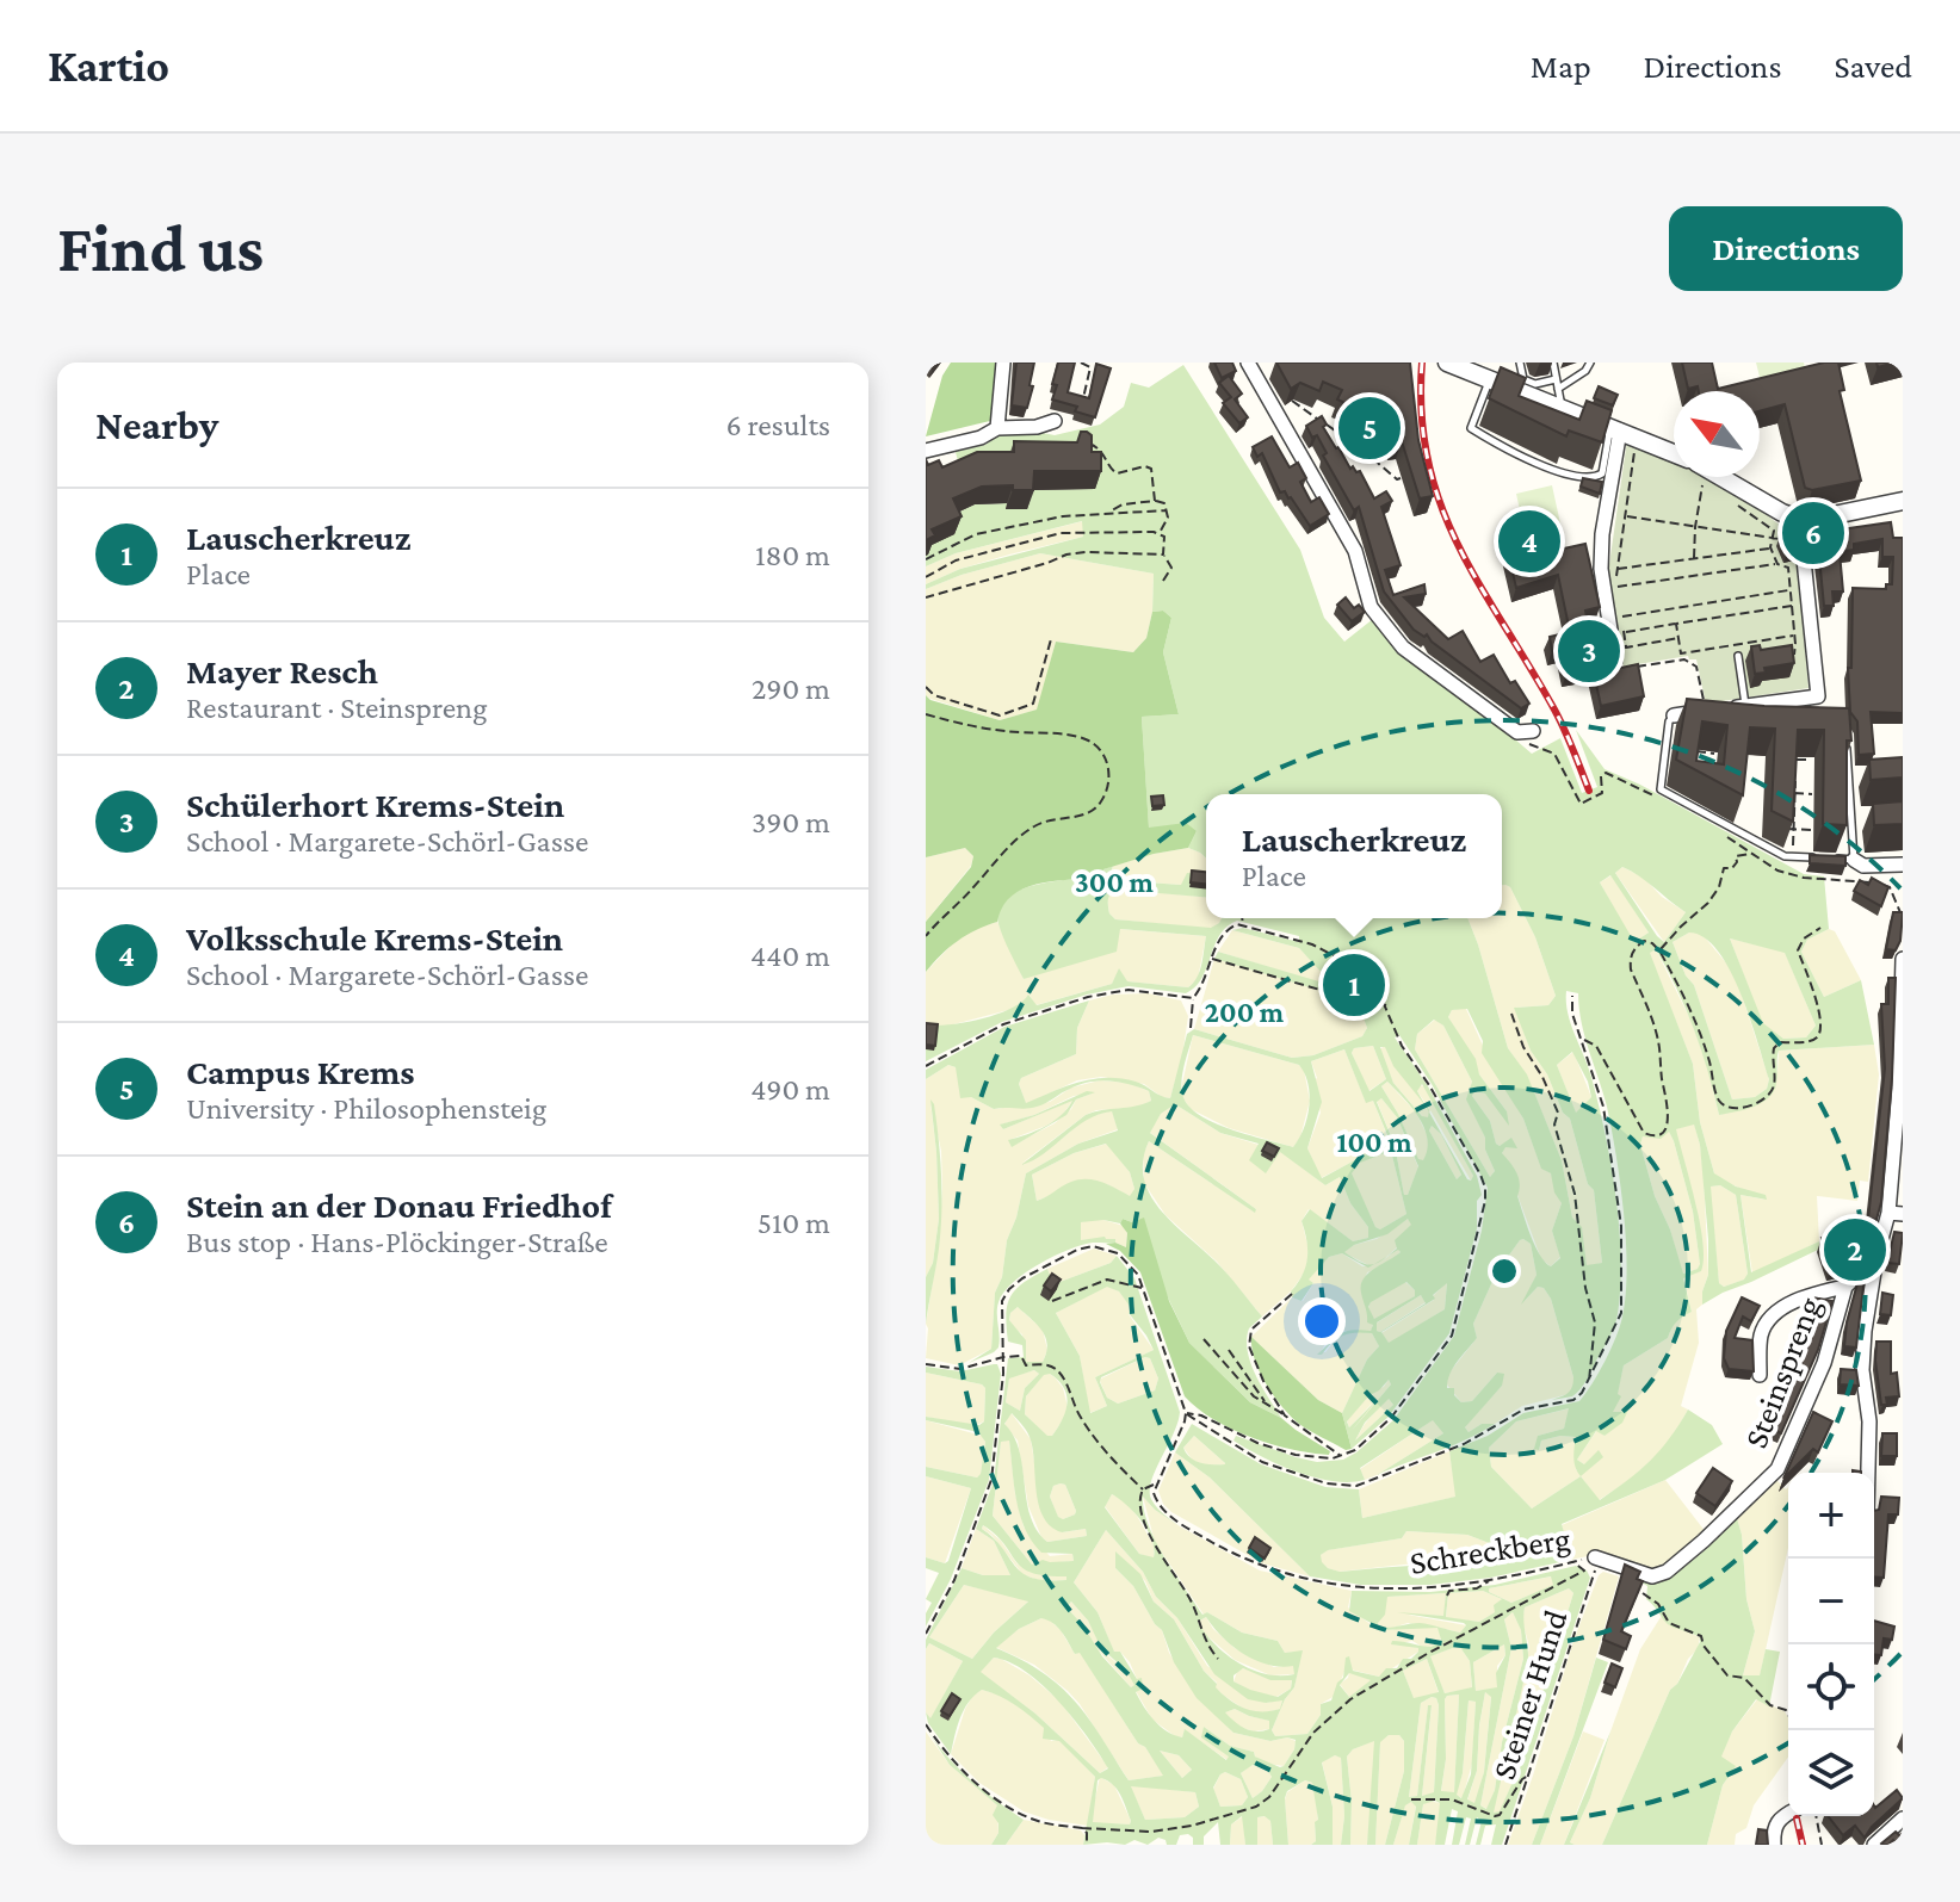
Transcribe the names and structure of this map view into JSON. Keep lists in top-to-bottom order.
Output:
{
  "streets": {
    "street": ["Steinspreng"],
    "path": ["Schreckberg", "Steiner Hund"]
  },
  "crossings": [
    ["Steinspreng", "Schreckberg"],
    ["Steinspreng", "Steiner Hund"],
    ["Schreckberg", "Steiner Hund"]
  ],
  "north": "top left",
  "page": {
    "header": "Kartio",
    "nav": ["Map", "Directions", "Saved"],
    "buttons": "Directions",
    "title": "Find us",
    "heading": ["Nearby", "6 results"],
    "pins": [
      "5",
      "6",
      "4",
      "3",
      "1",
      "2"
    ],
    "list": [
      {
        "mark": "1",
        "name": "Lauscherkreuz",
        "note": "Place",
        "value": "180 m"
      },
      {
        "mark": "2",
        "name": "Mayer Resch",
        "note": "Restaurant · Steinspreng",
        "value": "290 m"
      },
      {
        "mark": "3",
        "name": "Schülerhort Krems-Stein",
        "note": "School · Margarete-Schörl-Gasse",
        "value": "390 m"
      },
      {
        "mark": "4",
        "name": "Volksschule Krems-Stein",
        "note": "School · Margarete-Schörl-Gasse",
        "value": "440 m"
      },
      {
        "mark": "5",
        "name": "Campus Krems",
        "note": "University · Philosophensteig",
        "value": "490 m"
      },
      {
        "mark": "6",
        "name": "Stein an der Donau Friedhof",
        "note": "Bus stop · Hans-Plöckinger-Straße",
        "value": "510 m"
      }
    ],
    "popup": ["Lauscherkreuz", "Place"],
    "map_buttons": ["+", "−"]
  },
  "rings": ["300 m", "200 m", "100 m"]
}
